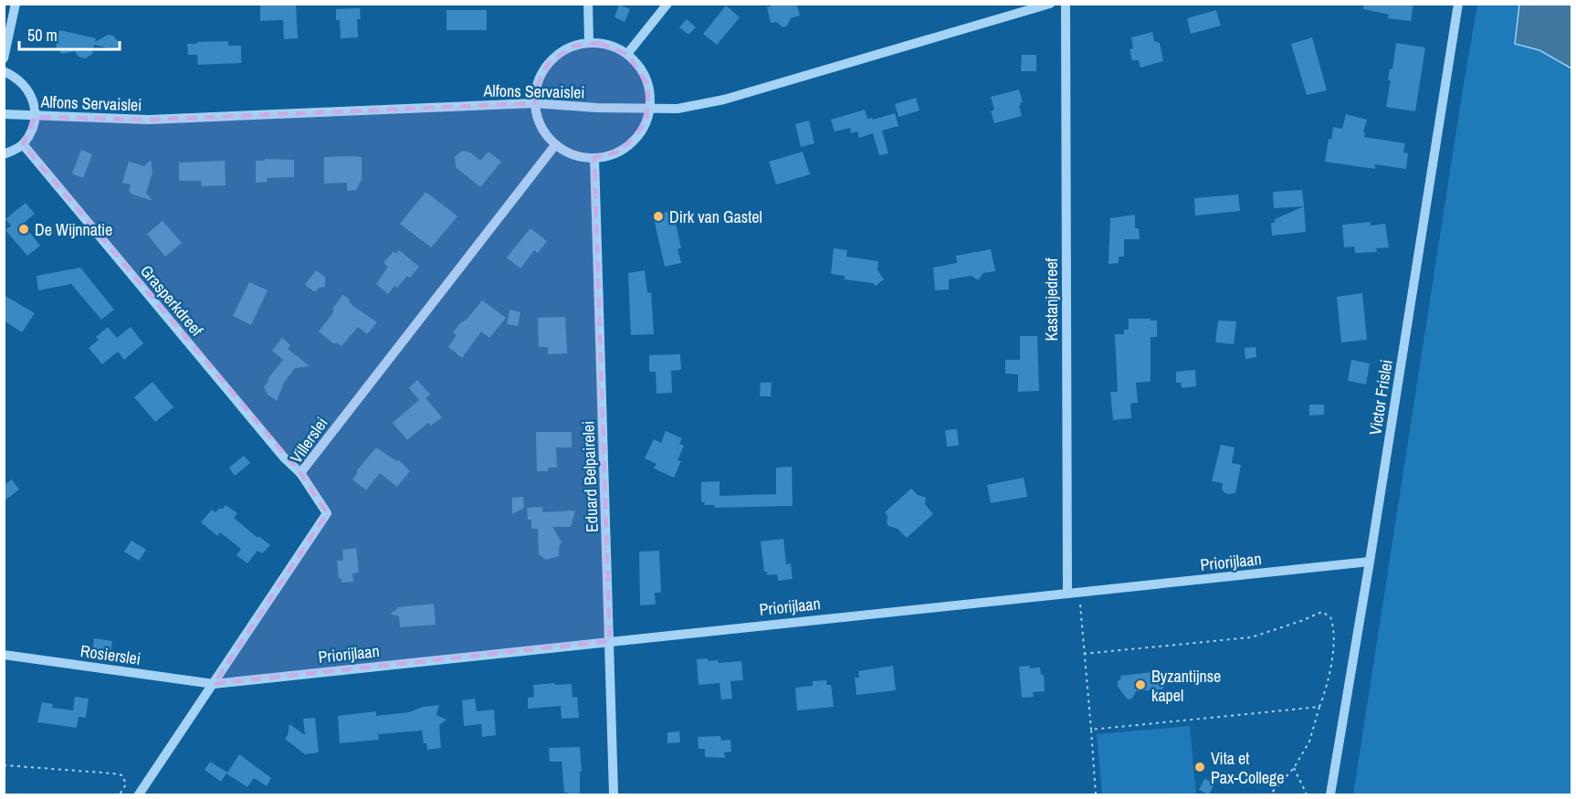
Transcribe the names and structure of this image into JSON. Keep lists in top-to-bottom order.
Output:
{
  "streets": {
    "street": [
      "Alfons Servaislei",
      "Kastanjedreef",
      "Grasperkdreef",
      "Victor Frislei",
      "Villerslei",
      "Eduard Belpairelei",
      "Priorijlaan",
      "Rosierslei"
    ]
  },
  "crossings": [
    ["Kastanjedreef", "Priorijlaan"],
    ["Grasperkdreef", "Villerslei"],
    ["Victor Frislei", "Priorijlaan"],
    ["Villerslei", "Priorijlaan"],
    ["Villerslei", "Rosierslei"],
    ["Eduard Belpairelei", "Priorijlaan"],
    ["Priorijlaan", "Rosierslei"]
  ],
  "places": [
    "Dirk van Gastel",
    "De Wijnnatie",
    "Byzantijnse kapel",
    "Vita et Pax-College"
  ],
  "scale_bar": "50 m"
}
